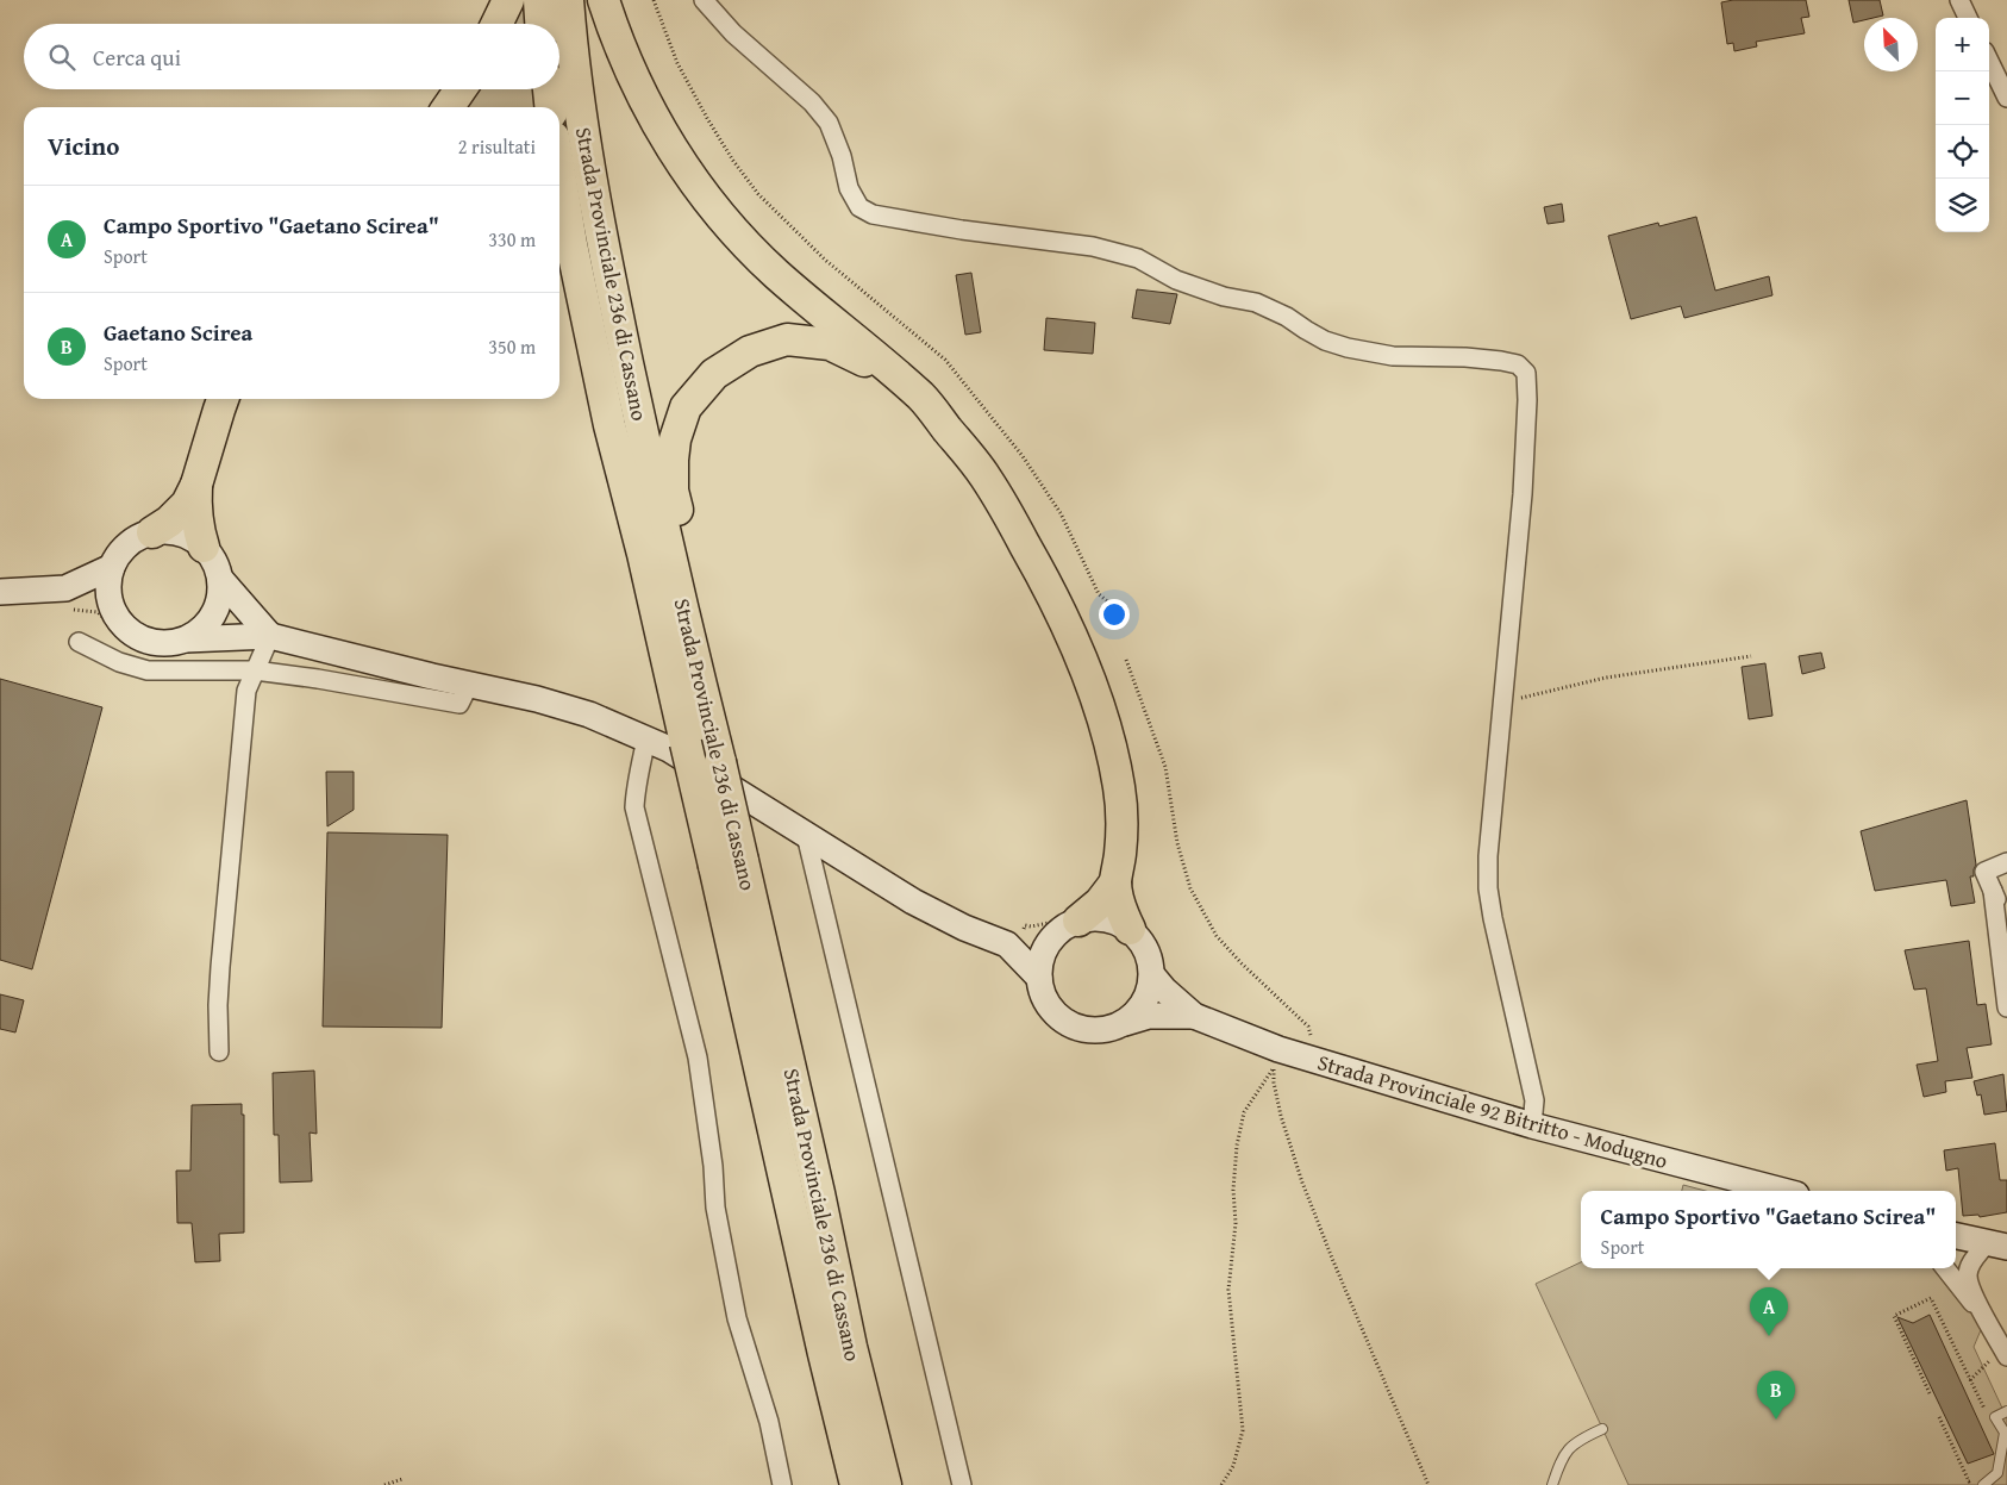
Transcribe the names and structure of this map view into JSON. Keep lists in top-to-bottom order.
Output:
{
  "streets": {
    "highway": ["Strada Provinciale 236 di Cassano"],
    "main road": ["Strada Provinciale 92 Bitritto - Modugno"]
  },
  "north": "top left",
  "page": {
    "map_buttons": ["+", "−"],
    "search": "Cerca qui",
    "heading": ["Vicino", "2 risultati"],
    "list": [
      {
        "mark": "A",
        "name": "Campo Sportivo \"Gaetano Scirea\"",
        "note": "Sport",
        "value": "330 m"
      },
      {
        "mark": "B",
        "name": "Gaetano Scirea",
        "note": "Sport",
        "value": "350 m"
      }
    ],
    "popup": ["Campo Sportivo \"Gaetano Scirea\"", "Sport"],
    "pins": ["A", "B"]
  }
}
